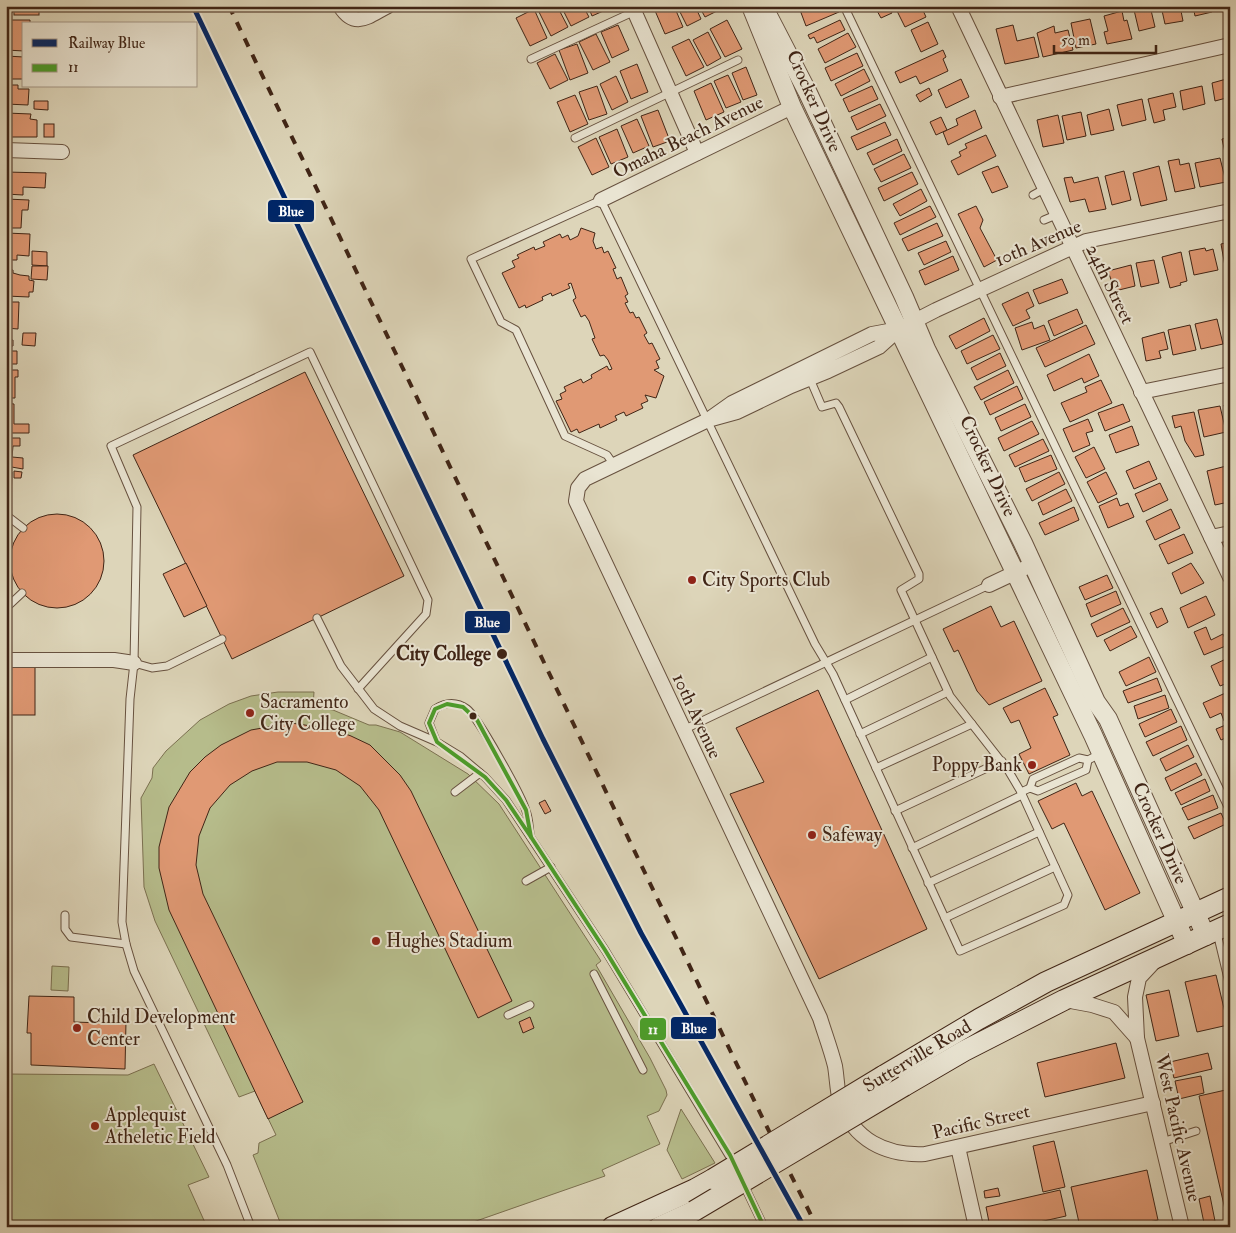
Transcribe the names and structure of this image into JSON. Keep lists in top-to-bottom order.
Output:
{
  "streets": {
    "main road": ["Sutterville Road"],
    "street": [
      "Crocker Drive",
      "Omaha Beach Avenue",
      "10th Avenue",
      "24th Street",
      "Pacific Street",
      "West Pacific Avenue"
    ]
  },
  "crossings": [
    ["Crocker Drive", "Omaha Beach Avenue"],
    ["Crocker Drive", "10th Avenue"],
    ["Crocker Drive", "Sutterville Road"],
    ["10th Avenue", "24th Street"],
    ["10th Avenue", "Pacific Street"],
    ["Sutterville Road", "West Pacific Avenue"],
    ["Pacific Street", "West Pacific Avenue"]
  ],
  "places": [
    "City Sports Club",
    "City College",
    "Sacramento City College",
    "Poppy Bank",
    "Safeway",
    "Hughes Stadium",
    "Child Development Center",
    "Applequist Atheletic Field"
  ],
  "lines": ["rail line Blue", "transit line 11"],
  "legend": ["Railway Blue", "11"],
  "scale_bar": "50 m"
}
